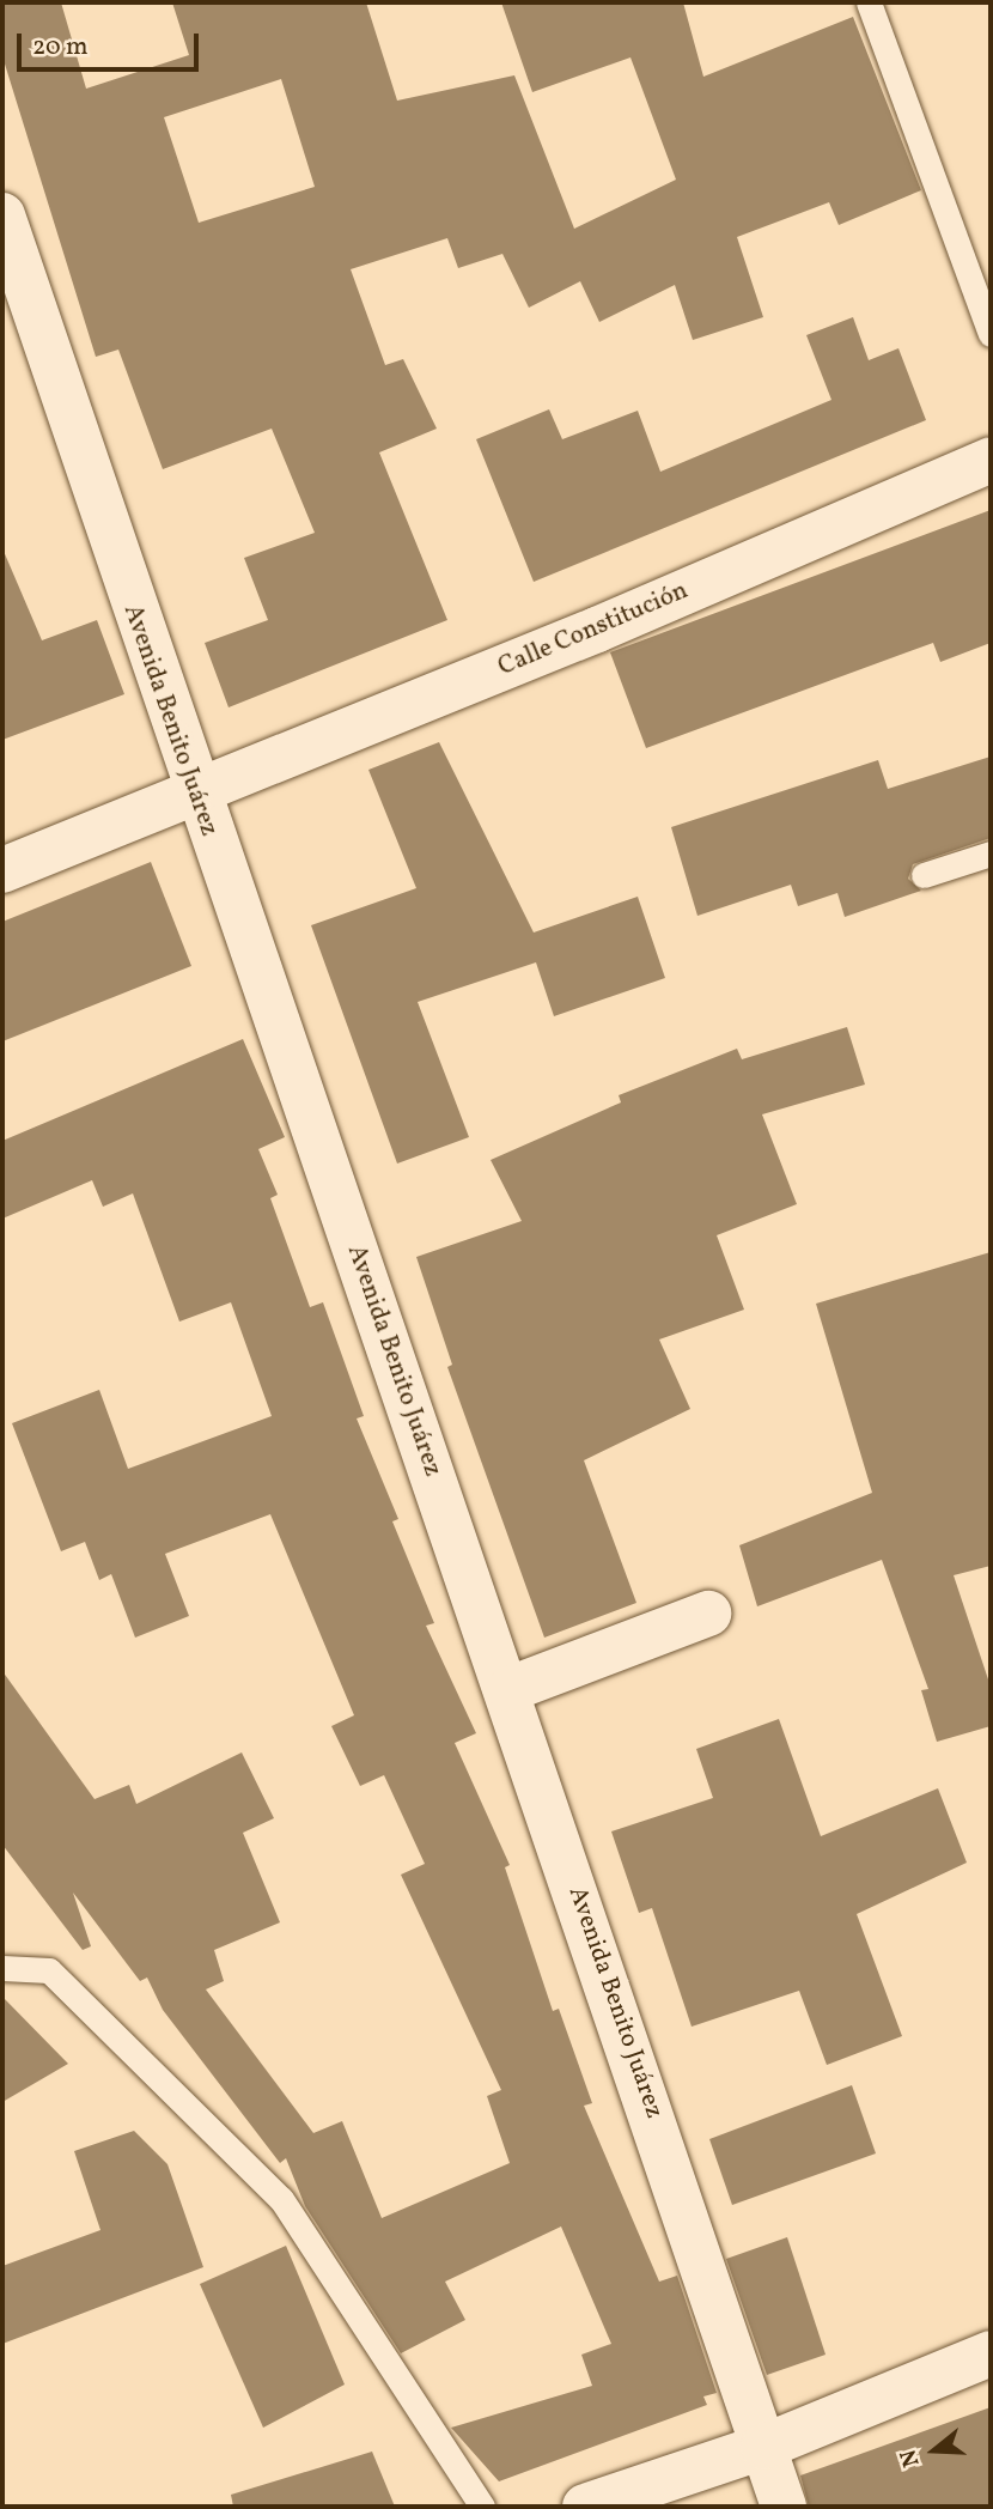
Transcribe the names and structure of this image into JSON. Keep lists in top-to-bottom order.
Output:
{
  "streets": {
    "street": ["Calle Constitución", "Avenida Benito Juárez"]
  },
  "crossings": [
    ["Calle Constitución", "Avenida Benito Juárez"]
  ],
  "scale_bar": "20 m",
  "north": "left"
}
